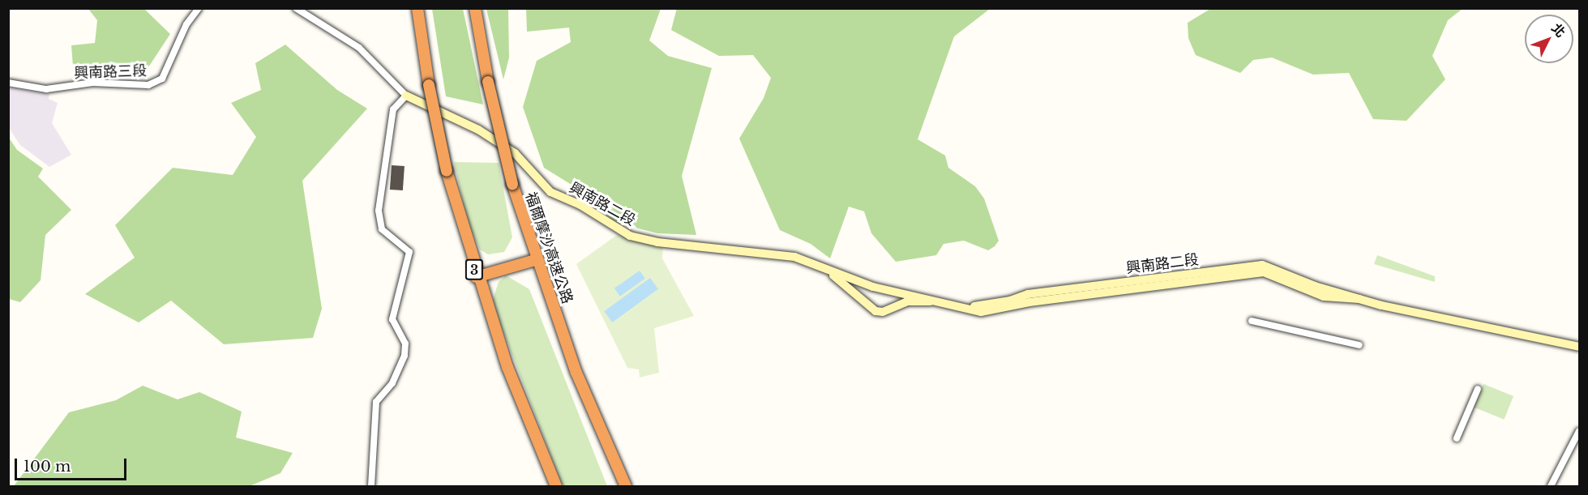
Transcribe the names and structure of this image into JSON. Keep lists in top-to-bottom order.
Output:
{
  "streets": {
    "highway": ["福爾摩沙高速公路", "3"],
    "street": ["興南路三段", "興南路二段"]
  },
  "scale_bar": "100 m",
  "north": "top right"
}
